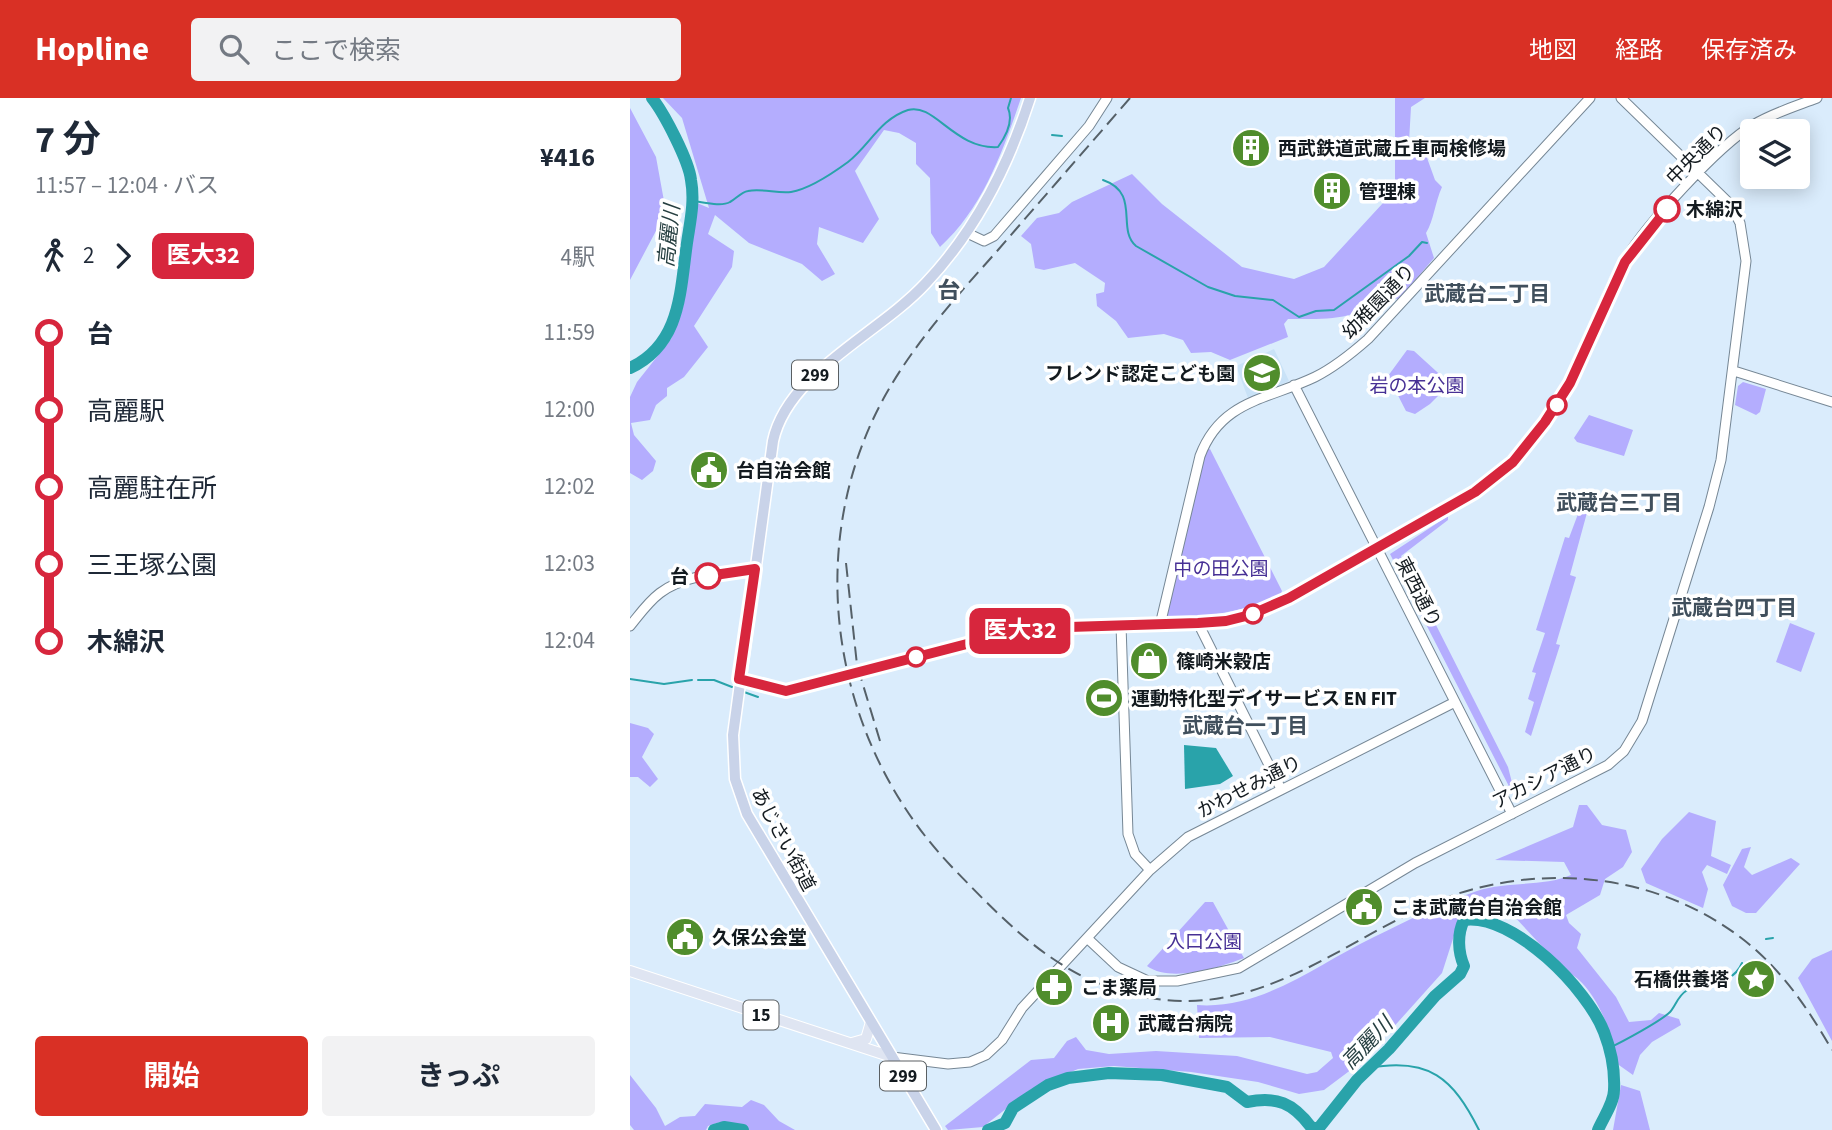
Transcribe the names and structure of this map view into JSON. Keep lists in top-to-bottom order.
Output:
{
  "streets": {
    "highway": ["299", "あじさい街道"],
    "main road": ["15"],
    "street": [
      "中央通り",
      "幼稚園通り",
      "東西通り",
      "アカシア通り",
      "かわせみ通り"
    ]
  },
  "crossings": [
    ["中央通り", "幼稚園通り"],
    ["中央通り", "東西通り"],
    ["中央通り", "アカシア通り"],
    ["幼稚園通り", "東西通り"],
    ["299", "あじさい街道"],
    ["東西通り", "アカシア通り"],
    ["東西通り", "かわせみ通り"],
    ["アカシア通り", "かわせみ通り"],
    ["かわせみ通り", "あじさい街道"],
    ["かわせみ通り", "15"],
    ["あじさい街道", "15"]
  ],
  "districts": [
    "台",
    "武蔵台二丁目",
    "武蔵台三丁目",
    "武蔵台四丁目",
    "武蔵台一丁目"
  ],
  "water": ["高麗川"],
  "parks": ["岩の本公園", "中の田公園", "入口公園"],
  "places": {
    "building": ["西武鉄道武蔵丘車両検修場", "管理棟"],
    "other": ["木綿沢", "台"],
    "school or university": ["フレンド認定こども園"],
    "public building": ["台自治会館", "こま武蔵台自治会館", "久保公会堂"],
    "shop": ["篠崎米穀店"],
    "sports": ["運動特化型デイサービス EN FIT"],
    "place": ["石橋供養塔"],
    "pharmacy": ["こま薬局"],
    "hospital": ["武蔵台病院"]
  },
  "lines": ["bus line 医大32"],
  "page": {
    "header": "Hopline",
    "search": "ここで検索",
    "nav": ["地図", "経路", "保存済み"],
    "heading": ["7 分", "11:57 – 12:04 · バス", "¥416"],
    "on_map": "医大32",
    "legs": ["2", "医大32", "4駅"],
    "list": [
      {
        "name": "台",
        "value": "11:59"
      },
      {
        "name": "高麗駅",
        "value": "12:00"
      },
      {
        "name": "高麗駐在所",
        "value": "12:02"
      },
      {
        "name": "三王塚公園",
        "value": "12:03"
      },
      {
        "name": "木綿沢",
        "value": "12:04"
      }
    ],
    "buttons": ["開始", "きっぷ"]
  }
}
